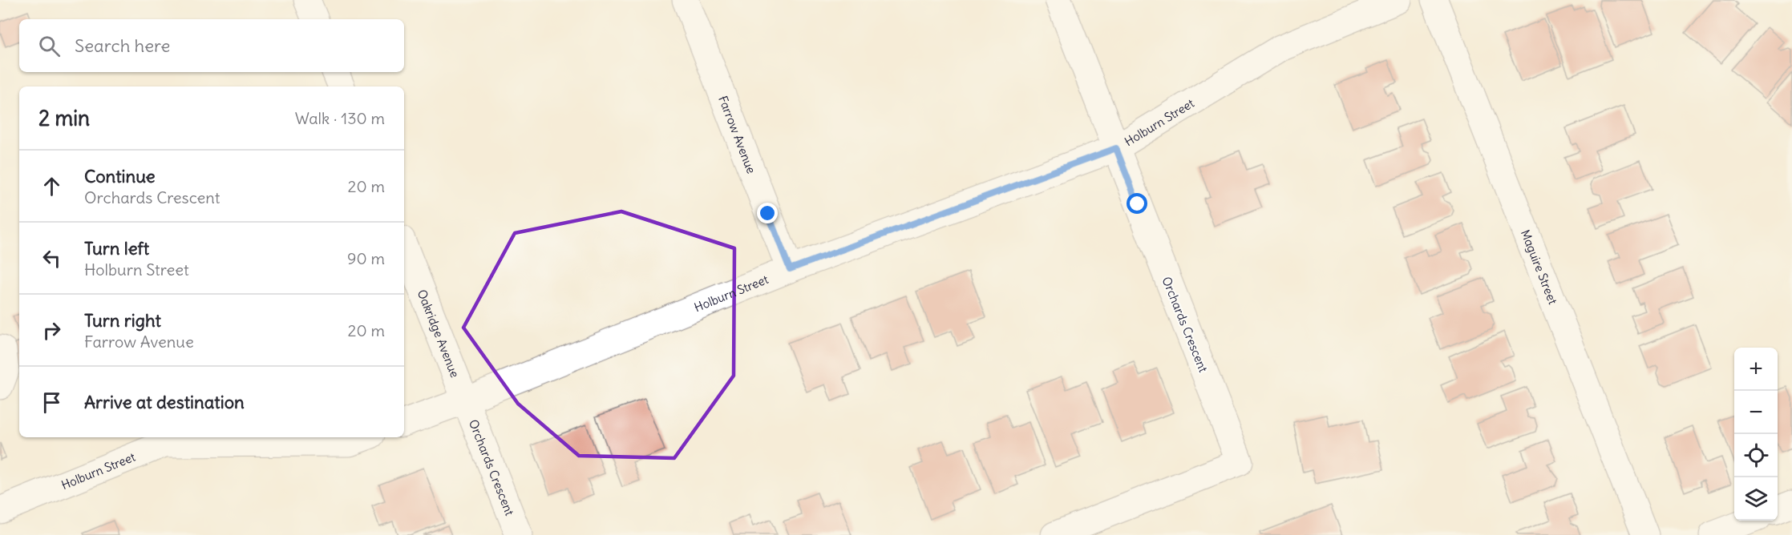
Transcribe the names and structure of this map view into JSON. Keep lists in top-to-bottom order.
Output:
{
  "streets": {
    "street": [
      "Holburn Street",
      "Farrow Avenue",
      "Maguire Street",
      "Orchards Crescent",
      "Oakridge Avenue"
    ]
  },
  "crossings": [
    ["Holburn Street", "Farrow Avenue"],
    ["Holburn Street", "Orchards Crescent"],
    ["Holburn Street", "Oakridge Avenue"],
    ["Orchards Crescent", "Oakridge Avenue"]
  ],
  "page": {
    "search": "Search here",
    "heading": ["2 min", "Walk · 130 m"],
    "list": [
      ["Continue", "Orchards Crescent", "20 m"],
      ["Turn left", "Holburn Street", "90 m"],
      ["Turn right", "Farrow Avenue", "20 m"],
      "Arrive at destination"
    ],
    "map_buttons": ["+", "−"]
  }
}
